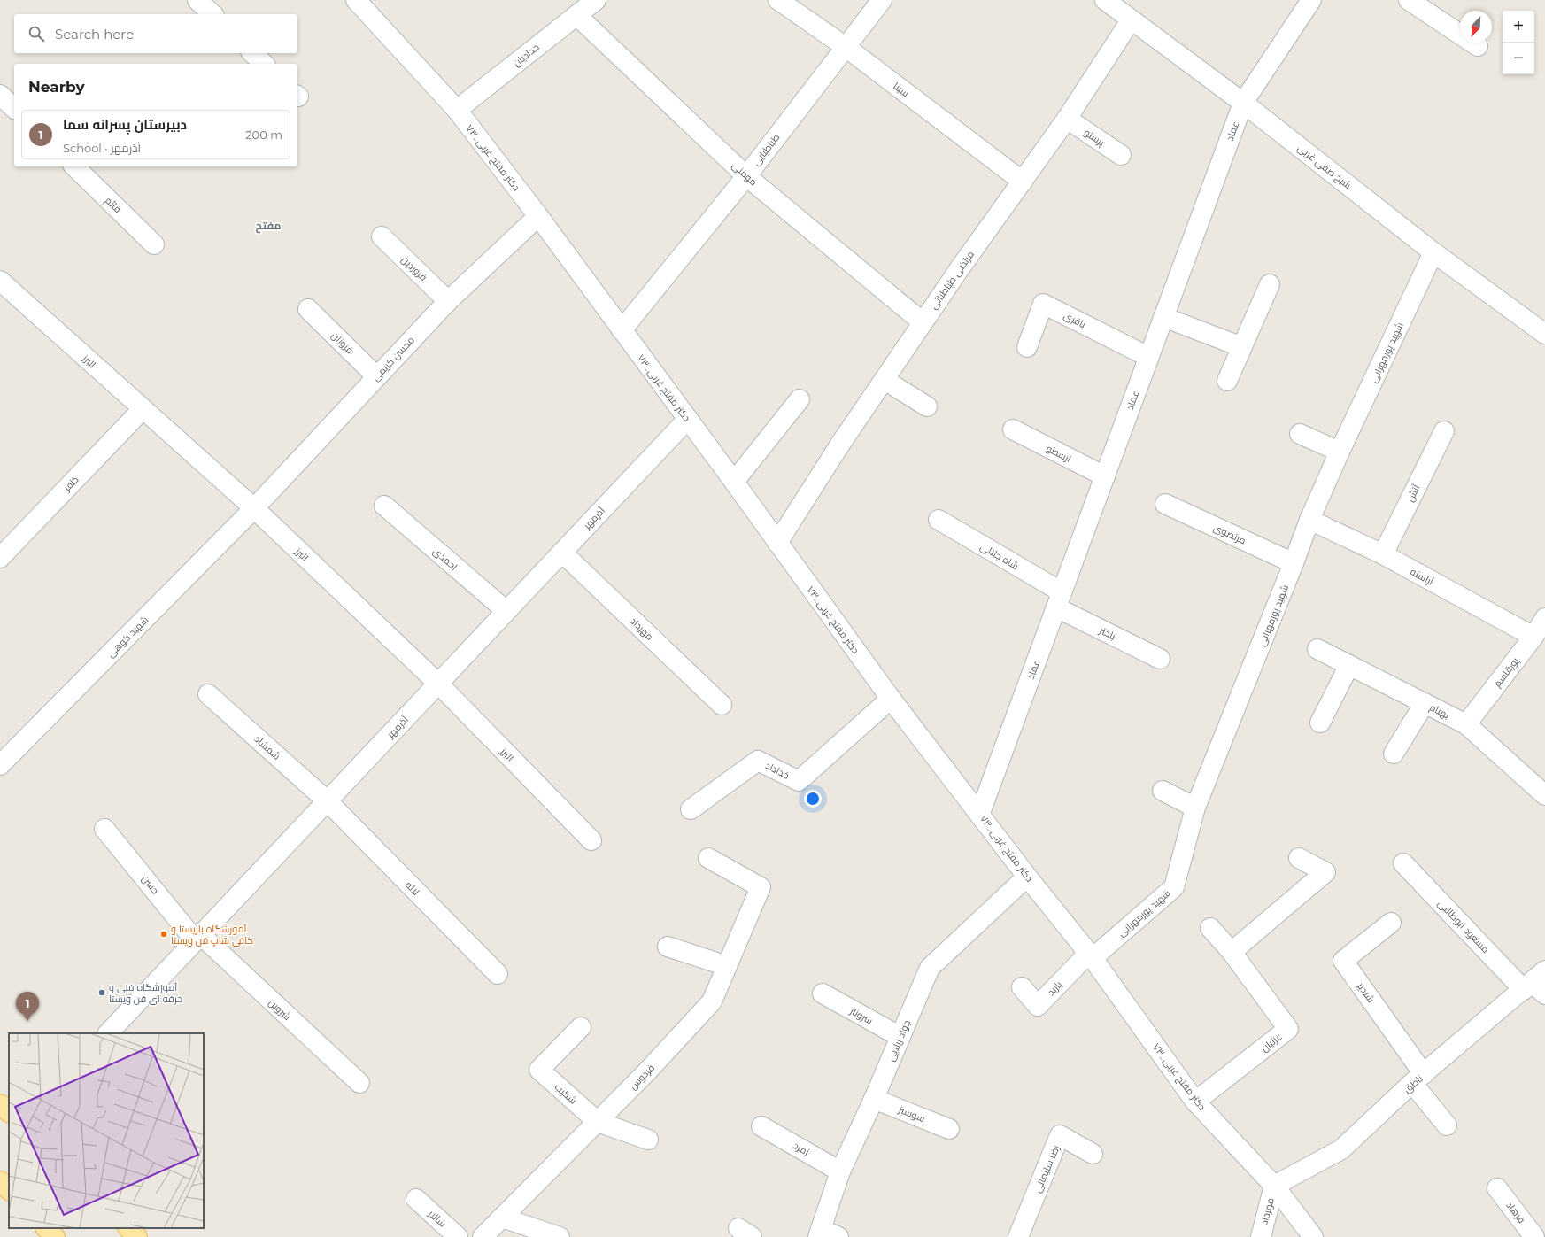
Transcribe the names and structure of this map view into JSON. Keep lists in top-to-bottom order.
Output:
{
  "streets": {
    "street": [
      "حدادیان",
      "سینا",
      "عماد",
      "پرستو",
      "طباطبایی",
      "۷۳_دکتر مفتح غربی",
      "شیخ صفی غربی",
      "مومنی",
      "قائم",
      "فروردین",
      "مرتضی طباطبائی",
      "باقری",
      "فروزان",
      "شهید پورمهرابی",
      "محسن کریمی",
      "البرز",
      "ارسطو",
      "ظفر",
      "آتش",
      "آذرمهر",
      "مرتضوی",
      "شاه جلالی",
      "احمدی",
      "آراسته",
      "مهرداد",
      "باختر",
      "شهید کوهی",
      "پورقاسم",
      "بهنام",
      "شمشاد",
      "خداداد",
      "حسن",
      "لاله",
      "مسعود ابوطالبی",
      "باربد",
      "شبدیز",
      "شروین",
      "سروناز",
      "جواد زیلایی",
      "عزتیان",
      "فردوس",
      "ناطق",
      "شکیب",
      "سوسبز",
      "زمرد",
      "رضا سلیمانی",
      "فرهاد",
      "سالار"
    ]
  },
  "crossings": [
    ["حدادیان", "۷۳_دکتر مفتح غربی"],
    ["حدادیان", "مومنی"],
    ["سینا", "طباطبایی"],
    ["سینا", "مرتضی طباطبائی"],
    ["عماد", "۷۳_دکتر مفتح غربی"],
    ["عماد", "شیخ صفی غربی"],
    ["عماد", "باقری"],
    ["عماد", "ارسطو"],
    ["عماد", "شاه جلالی"],
    ["عماد", "باختر"],
    ["پرستو", "مرتضی طباطبائی"],
    ["طباطبایی", "۷۳_دکتر مفتح غربی"],
    ["طباطبایی", "مومنی"],
    ["۷۳_دکتر مفتح غربی", "مرتضی طباطبائی"],
    ["۷۳_دکتر مفتح غربی", "شهید پورمهرابی"],
    ["۷۳_دکتر مفتح غربی", "محسن کریمی"],
    ["۷۳_دکتر مفتح غربی", "آذرمهر"],
    ["۷۳_دکتر مفتح غربی", "مهرداد"],
    ["۷۳_دکتر مفتح غربی", "خداداد"],
    ["۷۳_دکتر مفتح غربی", "باربد"],
    ["۷۳_دکتر مفتح غربی", "جواد زیلایی"],
    ["۷۳_دکتر مفتح غربی", "عزتیان"],
    ["۷۳_دکتر مفتح غربی", "ناطق"],
    ["شیخ صفی غربی", "مرتضی طباطبائی"],
    ["شیخ صفی غربی", "شهید پورمهرابی"],
    ["مومنی", "مرتضی طباطبائی"],
    ["فروردین", "محسن کریمی"],
    ["فروزان", "محسن کریمی"],
    ["شهید پورمهرابی", "مرتضوی"],
    ["شهید پورمهرابی", "آراسته"],
    ["شهید پورمهرابی", "باربد"],
    ["محسن کریمی", "البرز"],
    ["محسن کریمی", "شهید کوهی"],
    ["البرز", "ظفر"],
    ["البرز", "آذرمهر"],
    ["البرز", "شهید کوهی"],
    ["آتش", "آراسته"],
    ["آذرمهر", "احمدی"],
    ["آذرمهر", "مهرداد"],
    ["آذرمهر", "شمشاد"],
    ["آذرمهر", "حسن"],
    ["آذرمهر", "لاله"],
    ["آذرمهر", "شروین"],
    ["شاه جلالی", "باختر"],
    ["آراسته", "پورقاسم"],
    ["مهرداد", "ناطق"],
    ["پورقاسم", "بهنام"],
    ["شمشاد", "لاله"],
    ["حسن", "شروین"],
    ["مسعود ابوطالبی", "ناطق"],
    ["شبدیز", "ناطق"],
    ["سروناز", "جواد زیلایی"],
    ["جواد زیلایی", "سوسبز"],
    ["جواد زیلایی", "زمرد"],
    ["فردوس", "شکیب"]
  ],
  "districts": ["مفتح"],
  "places": ["آموزشگاه باریستا و کافی شاپ فن ویستا", "آموزشگاه فنی و حرفه ای فن ویستا"],
  "north": "bottom left",
  "page": {
    "map_buttons": ["+", "−"],
    "search": "Search here",
    "heading": "Nearby",
    "list": [
      {
        "mark": "1",
        "name": "دبیرستان پسرانه سما",
        "note": "School · آذرمهر",
        "value": "200 m"
      }
    ],
    "pins": "1"
  }
}
